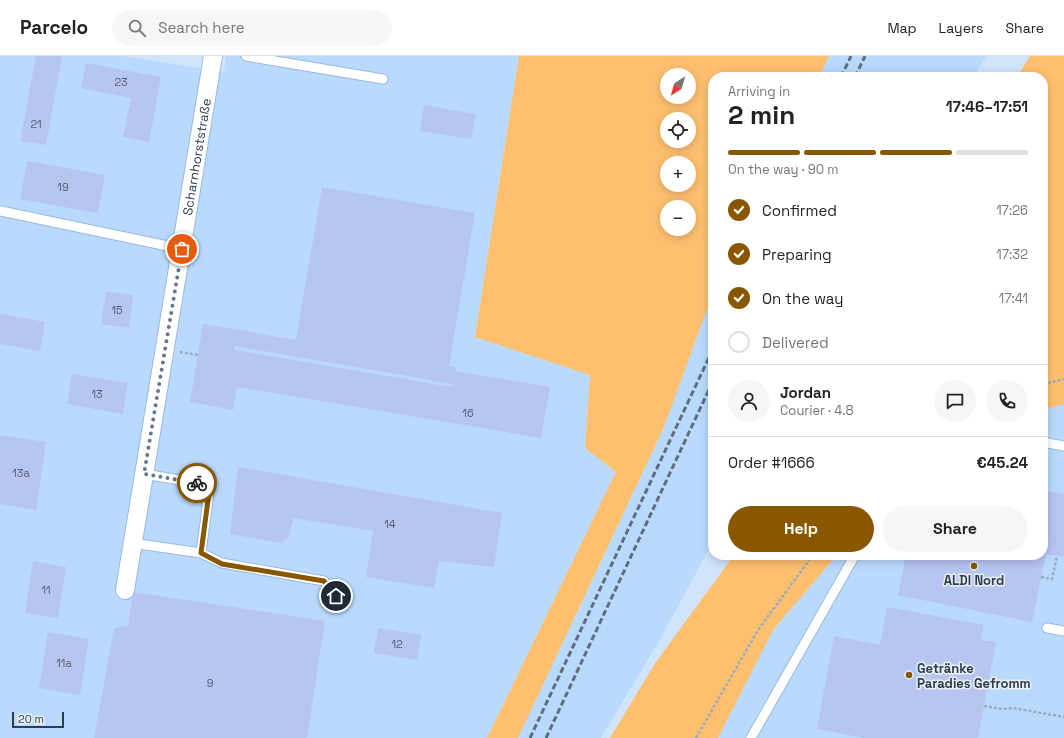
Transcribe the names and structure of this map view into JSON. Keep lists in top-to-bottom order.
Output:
{
  "streets": {
    "street": ["Scharnhorststraße"]
  },
  "places": ["ALDI Nord", "Getränke Paradies Gefromm"],
  "house_numbers": [
    "23",
    "21",
    "19",
    "15",
    "13",
    "16",
    "13a",
    "14",
    "11",
    "12",
    "11a",
    "9"
  ],
  "scale_bar": "20 m",
  "north": "bottom left",
  "page": {
    "header": "Parcelo",
    "search": "Search here",
    "nav": ["Map", "Layers", "Share"],
    "map_buttons": ["+", "−"],
    "heading": ["2 min", "Arriving in", "17:46–17:51"],
    "panel": [
      "Jordan",
      "Courier · 4.8",
      "Order #1666",
      "€45.24"
    ],
    "bar": "On the way · 90 m",
    "list": [
      ["Confirmed", "17:26"],
      ["Preparing", "17:32"],
      ["On the way", "17:41"],
      "Delivered"
    ],
    "buttons": ["Help", "Share"],
    "scale": "20 m"
  }
}
